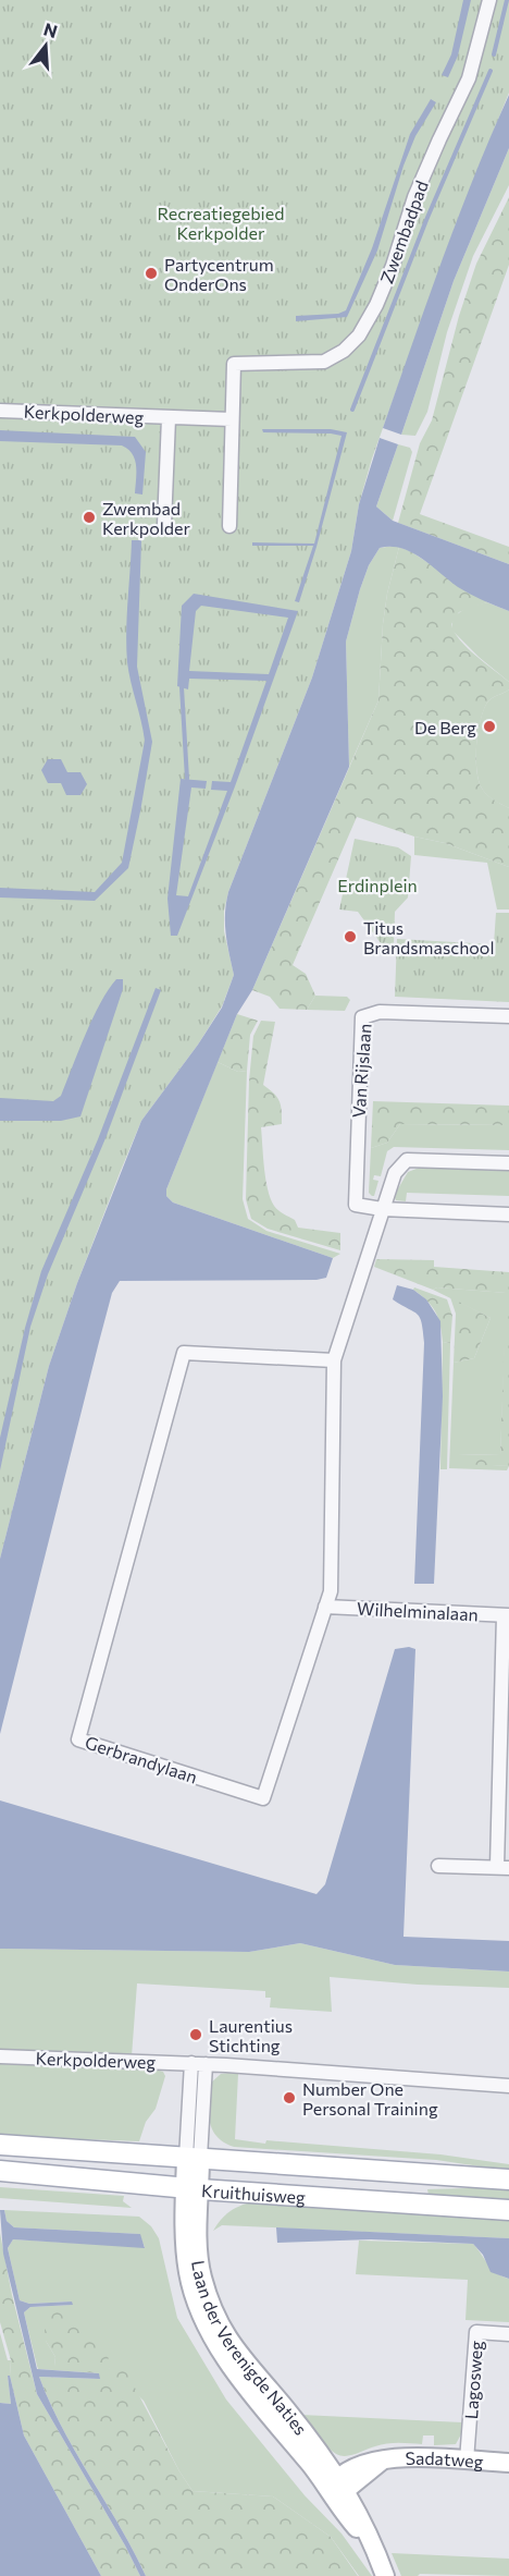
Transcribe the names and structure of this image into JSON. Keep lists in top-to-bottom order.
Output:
{
  "streets": {
    "main road": ["Kruithuisweg"],
    "street": [
      "Zwembadpad",
      "Kerkpolderweg",
      "Van Rijslaan",
      "Wilhelminalaan",
      "Gerbrandylaan",
      "Laan der Verenigde Naties",
      "Lagosweg",
      "Sadatweg"
    ]
  },
  "crossings": [
    ["Zwembadpad", "Kerkpolderweg"],
    ["Wilhelminalaan", "Gerbrandylaan"],
    ["Kruithuisweg", "Laan der Verenigde Naties"],
    ["Laan der Verenigde Naties", "Sadatweg"],
    ["Lagosweg", "Sadatweg"]
  ],
  "parks": ["Recreatiegebied Kerkpolder", "Erdinplein"],
  "places": [
    "Partycentrum OnderOns",
    "Zwembad Kerkpolder",
    "De Berg",
    "Titus Brandsmaschool",
    "Laurentius Stichting",
    "Number One Personal Training"
  ],
  "north": "top"
}
